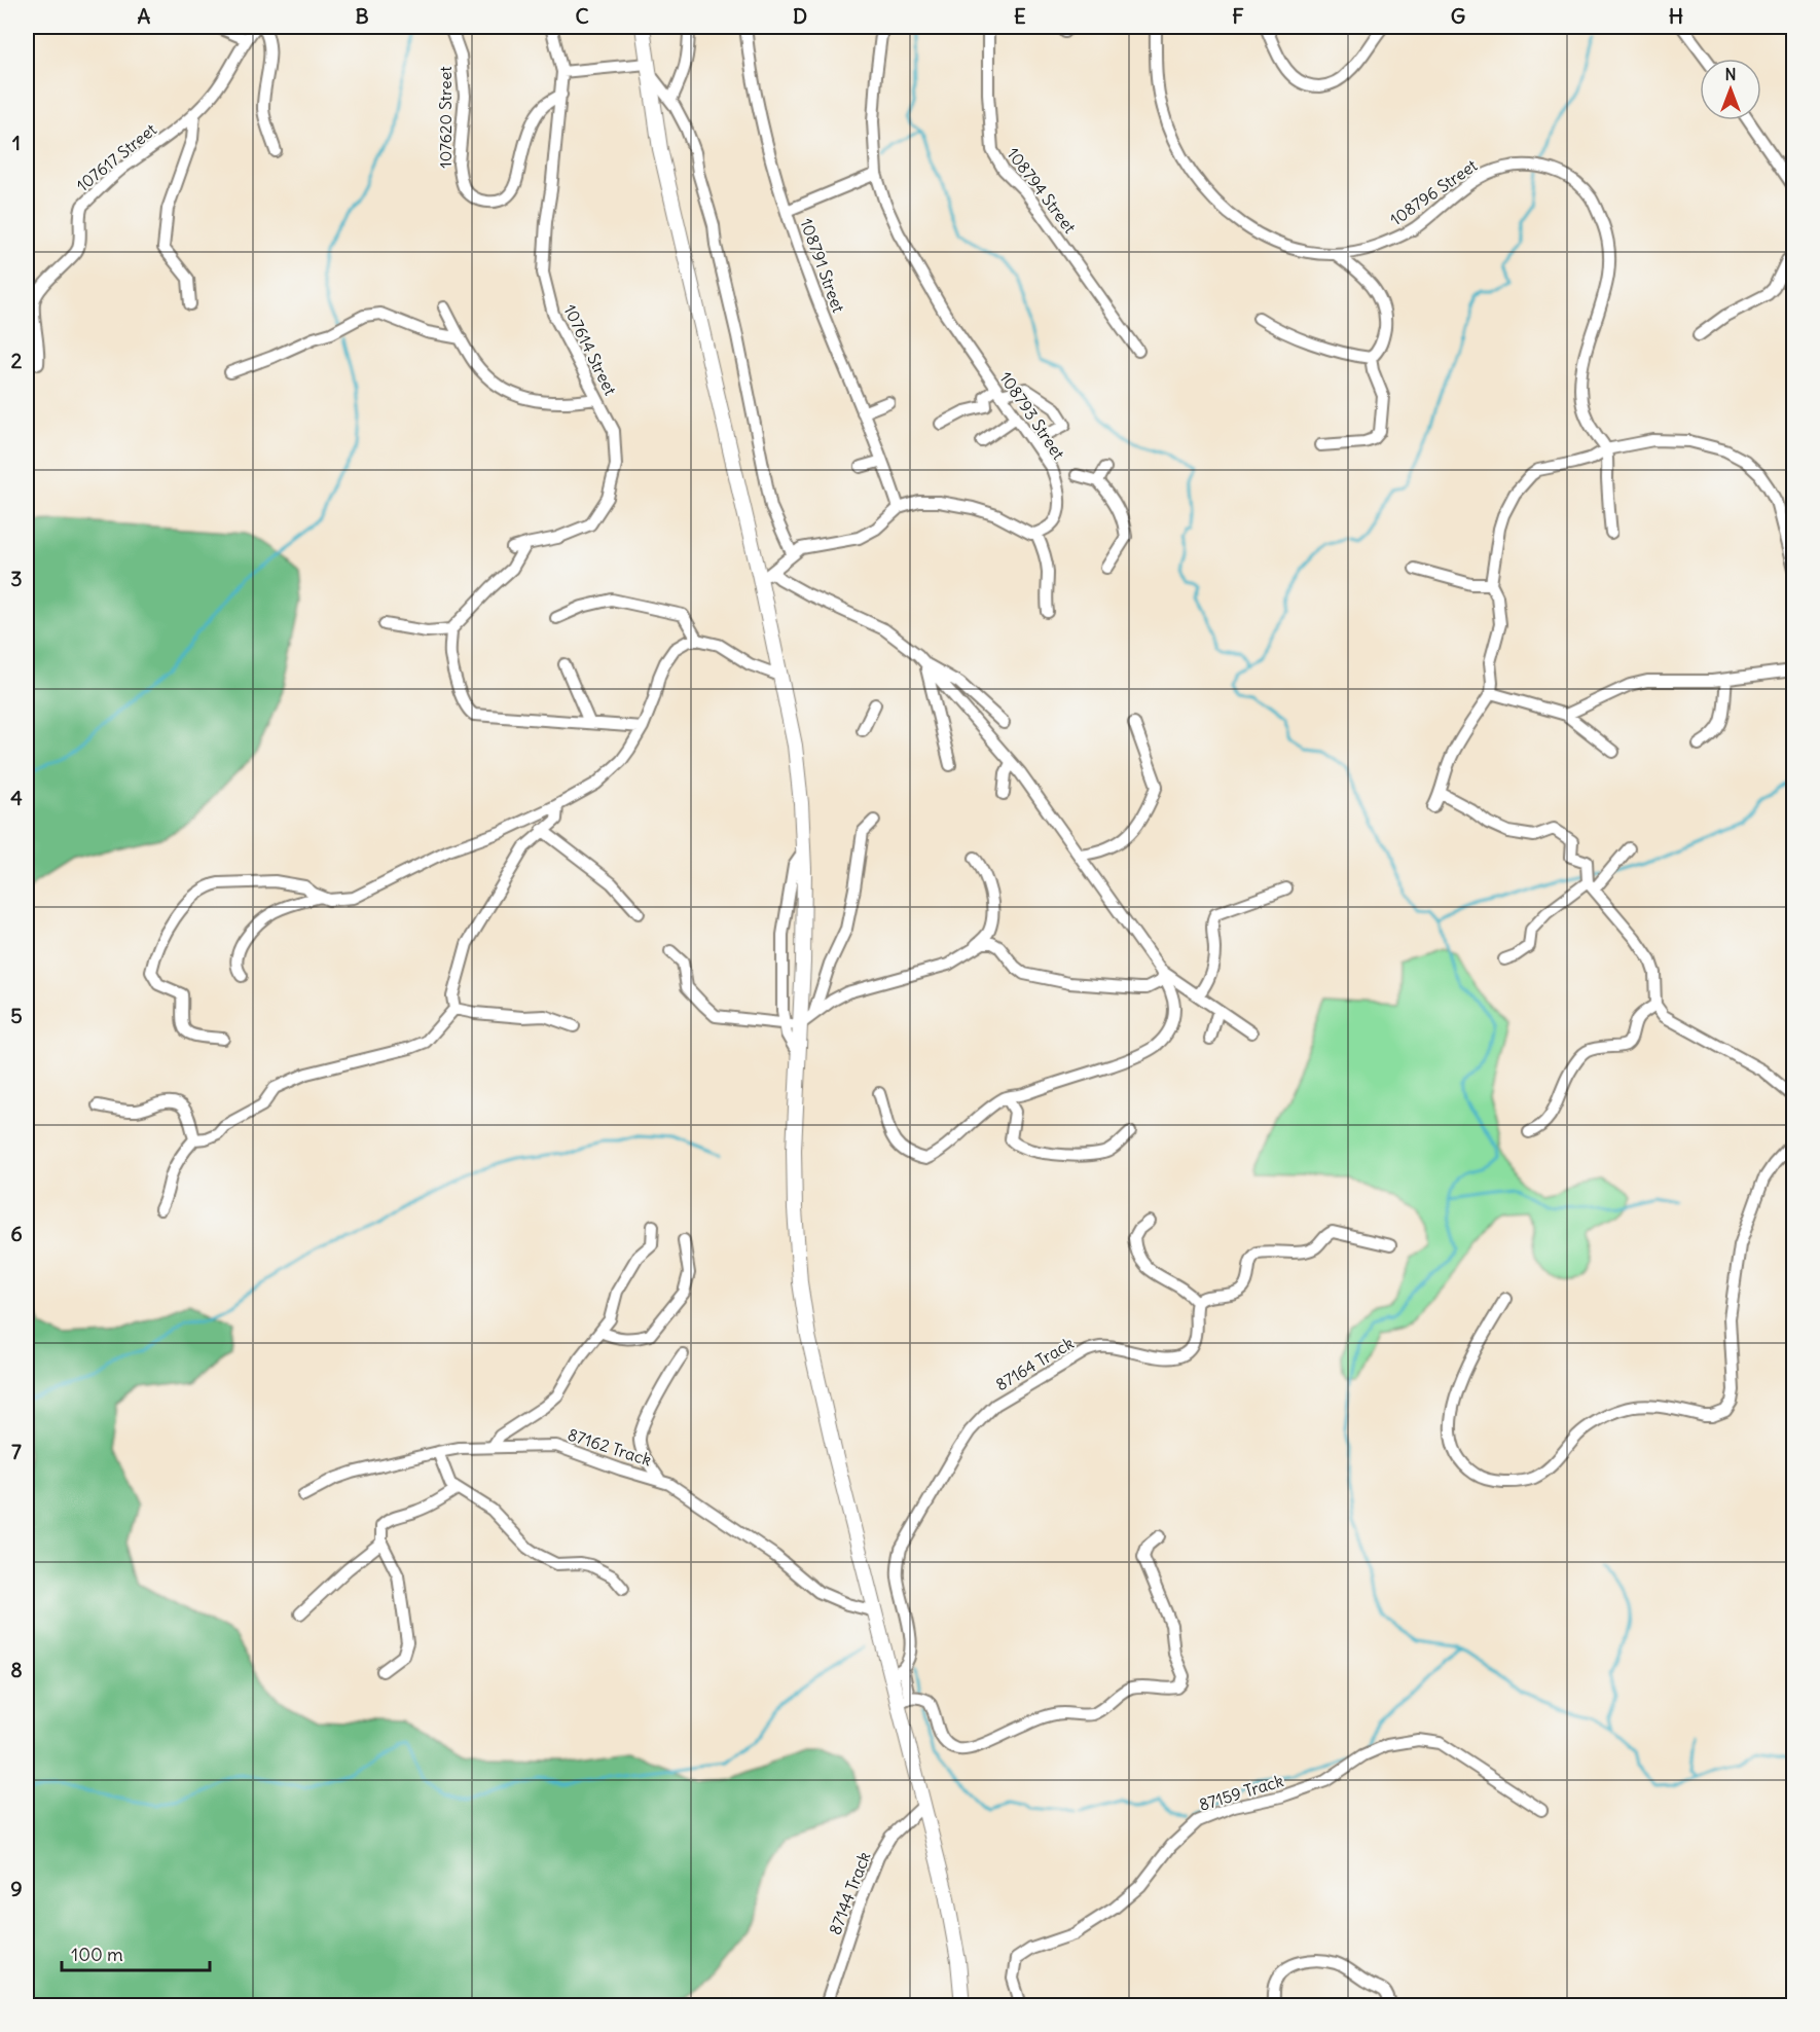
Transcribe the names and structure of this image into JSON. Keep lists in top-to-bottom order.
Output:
{
  "streets": {
    "street": [
      "107620 Street",
      "107617 Street",
      "108794 Street",
      "108796 Street",
      "108791 Street",
      "107614 Street",
      "108793 Street",
      "87164 Track",
      "87162 Track",
      "87159 Track",
      "87144 Track"
    ]
  },
  "crossings": [
    ["107620 Street", "107614 Street"]
  ],
  "scale_bar": "100 m",
  "north": "top",
  "grid": {
    "columns": [
      "A",
      "B",
      "C",
      "D",
      "E",
      "F",
      "G",
      "H"
    ],
    "rows": [
      "1",
      "2",
      "3",
      "4",
      "5",
      "6",
      "7",
      "8",
      "9"
    ]
  }
}
